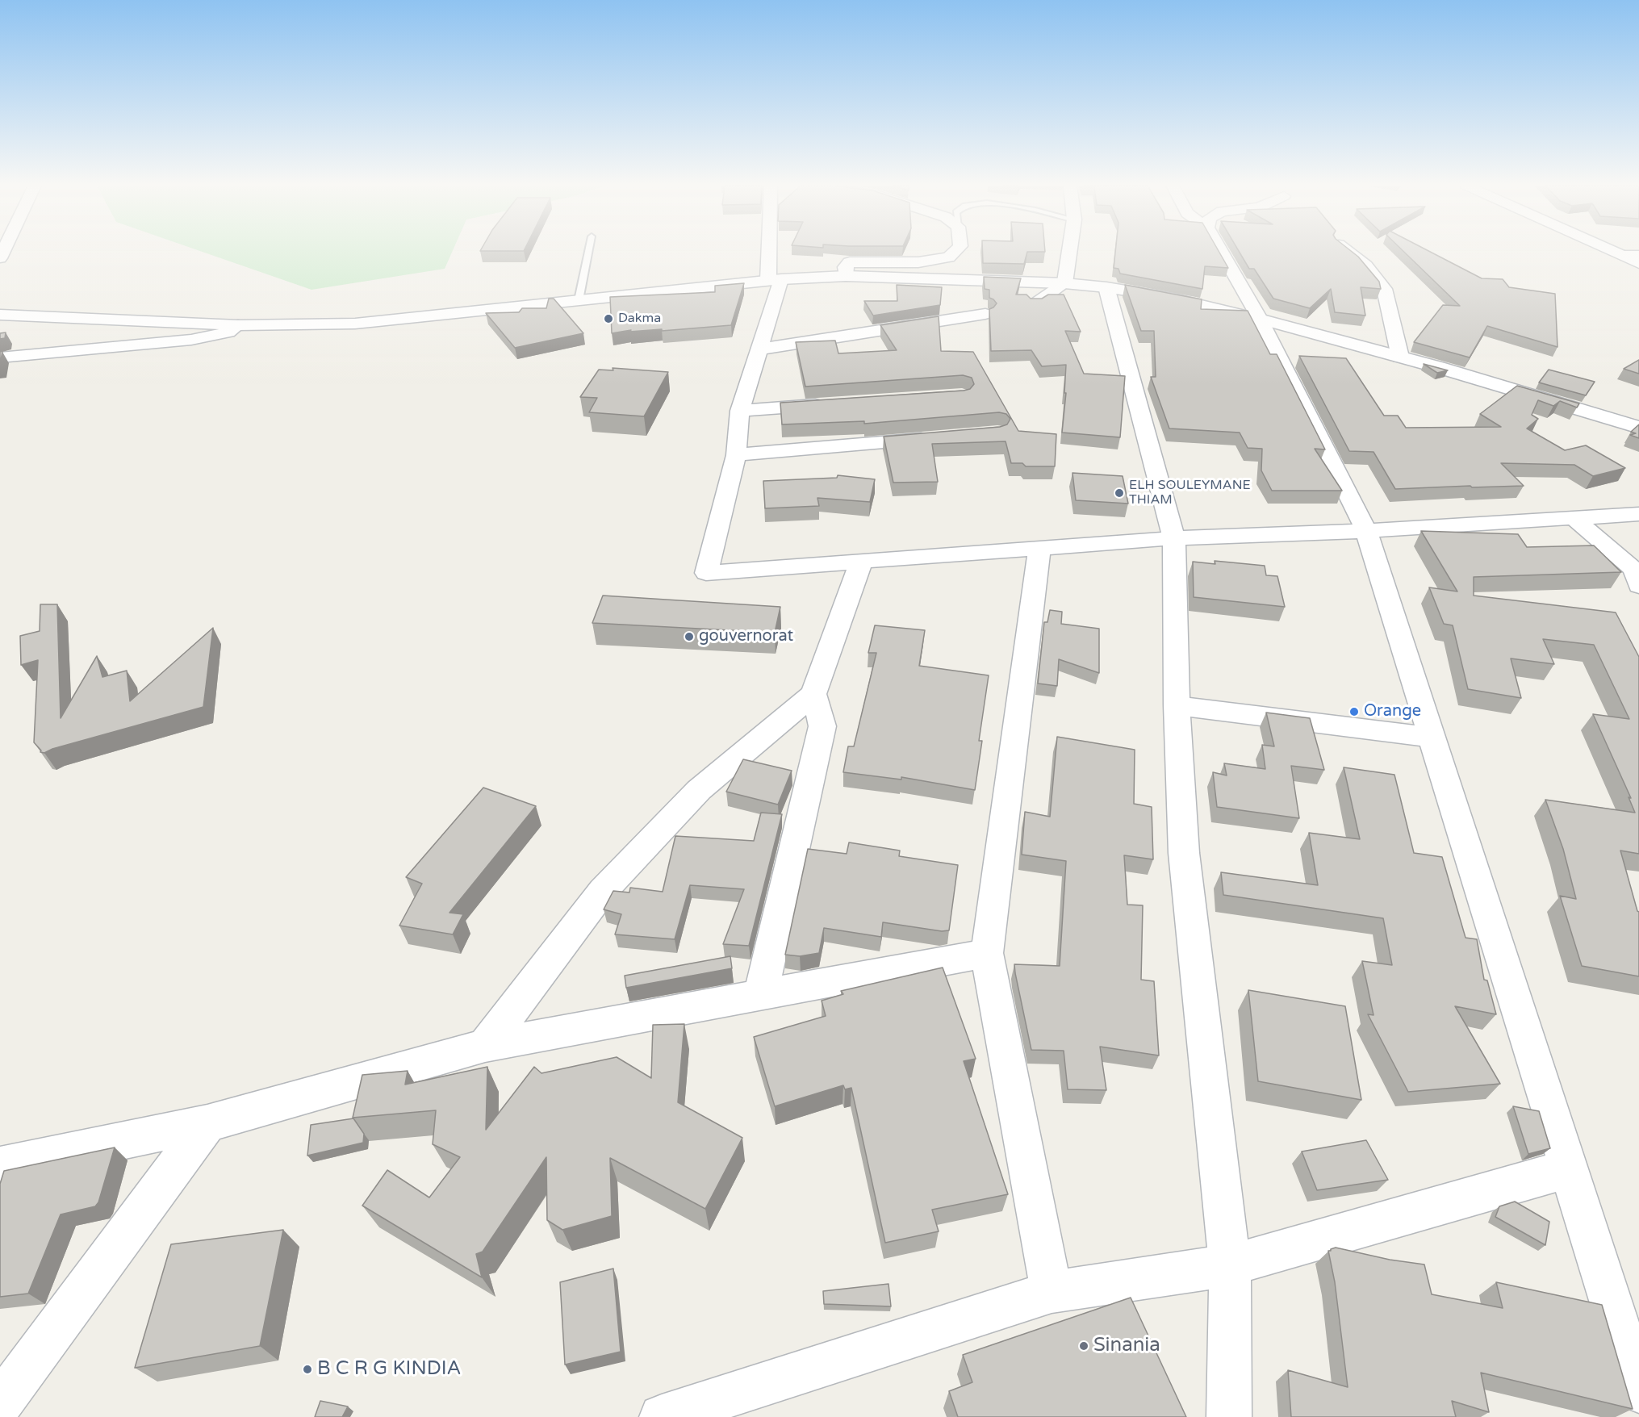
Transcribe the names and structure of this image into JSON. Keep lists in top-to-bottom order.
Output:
{
  "places": [
    "Dakma",
    "ELH SOULEYMANE THIAM",
    "gouvernorat",
    "Orange",
    "Sinania",
    "B C R G KINDIA"
  ]
}
